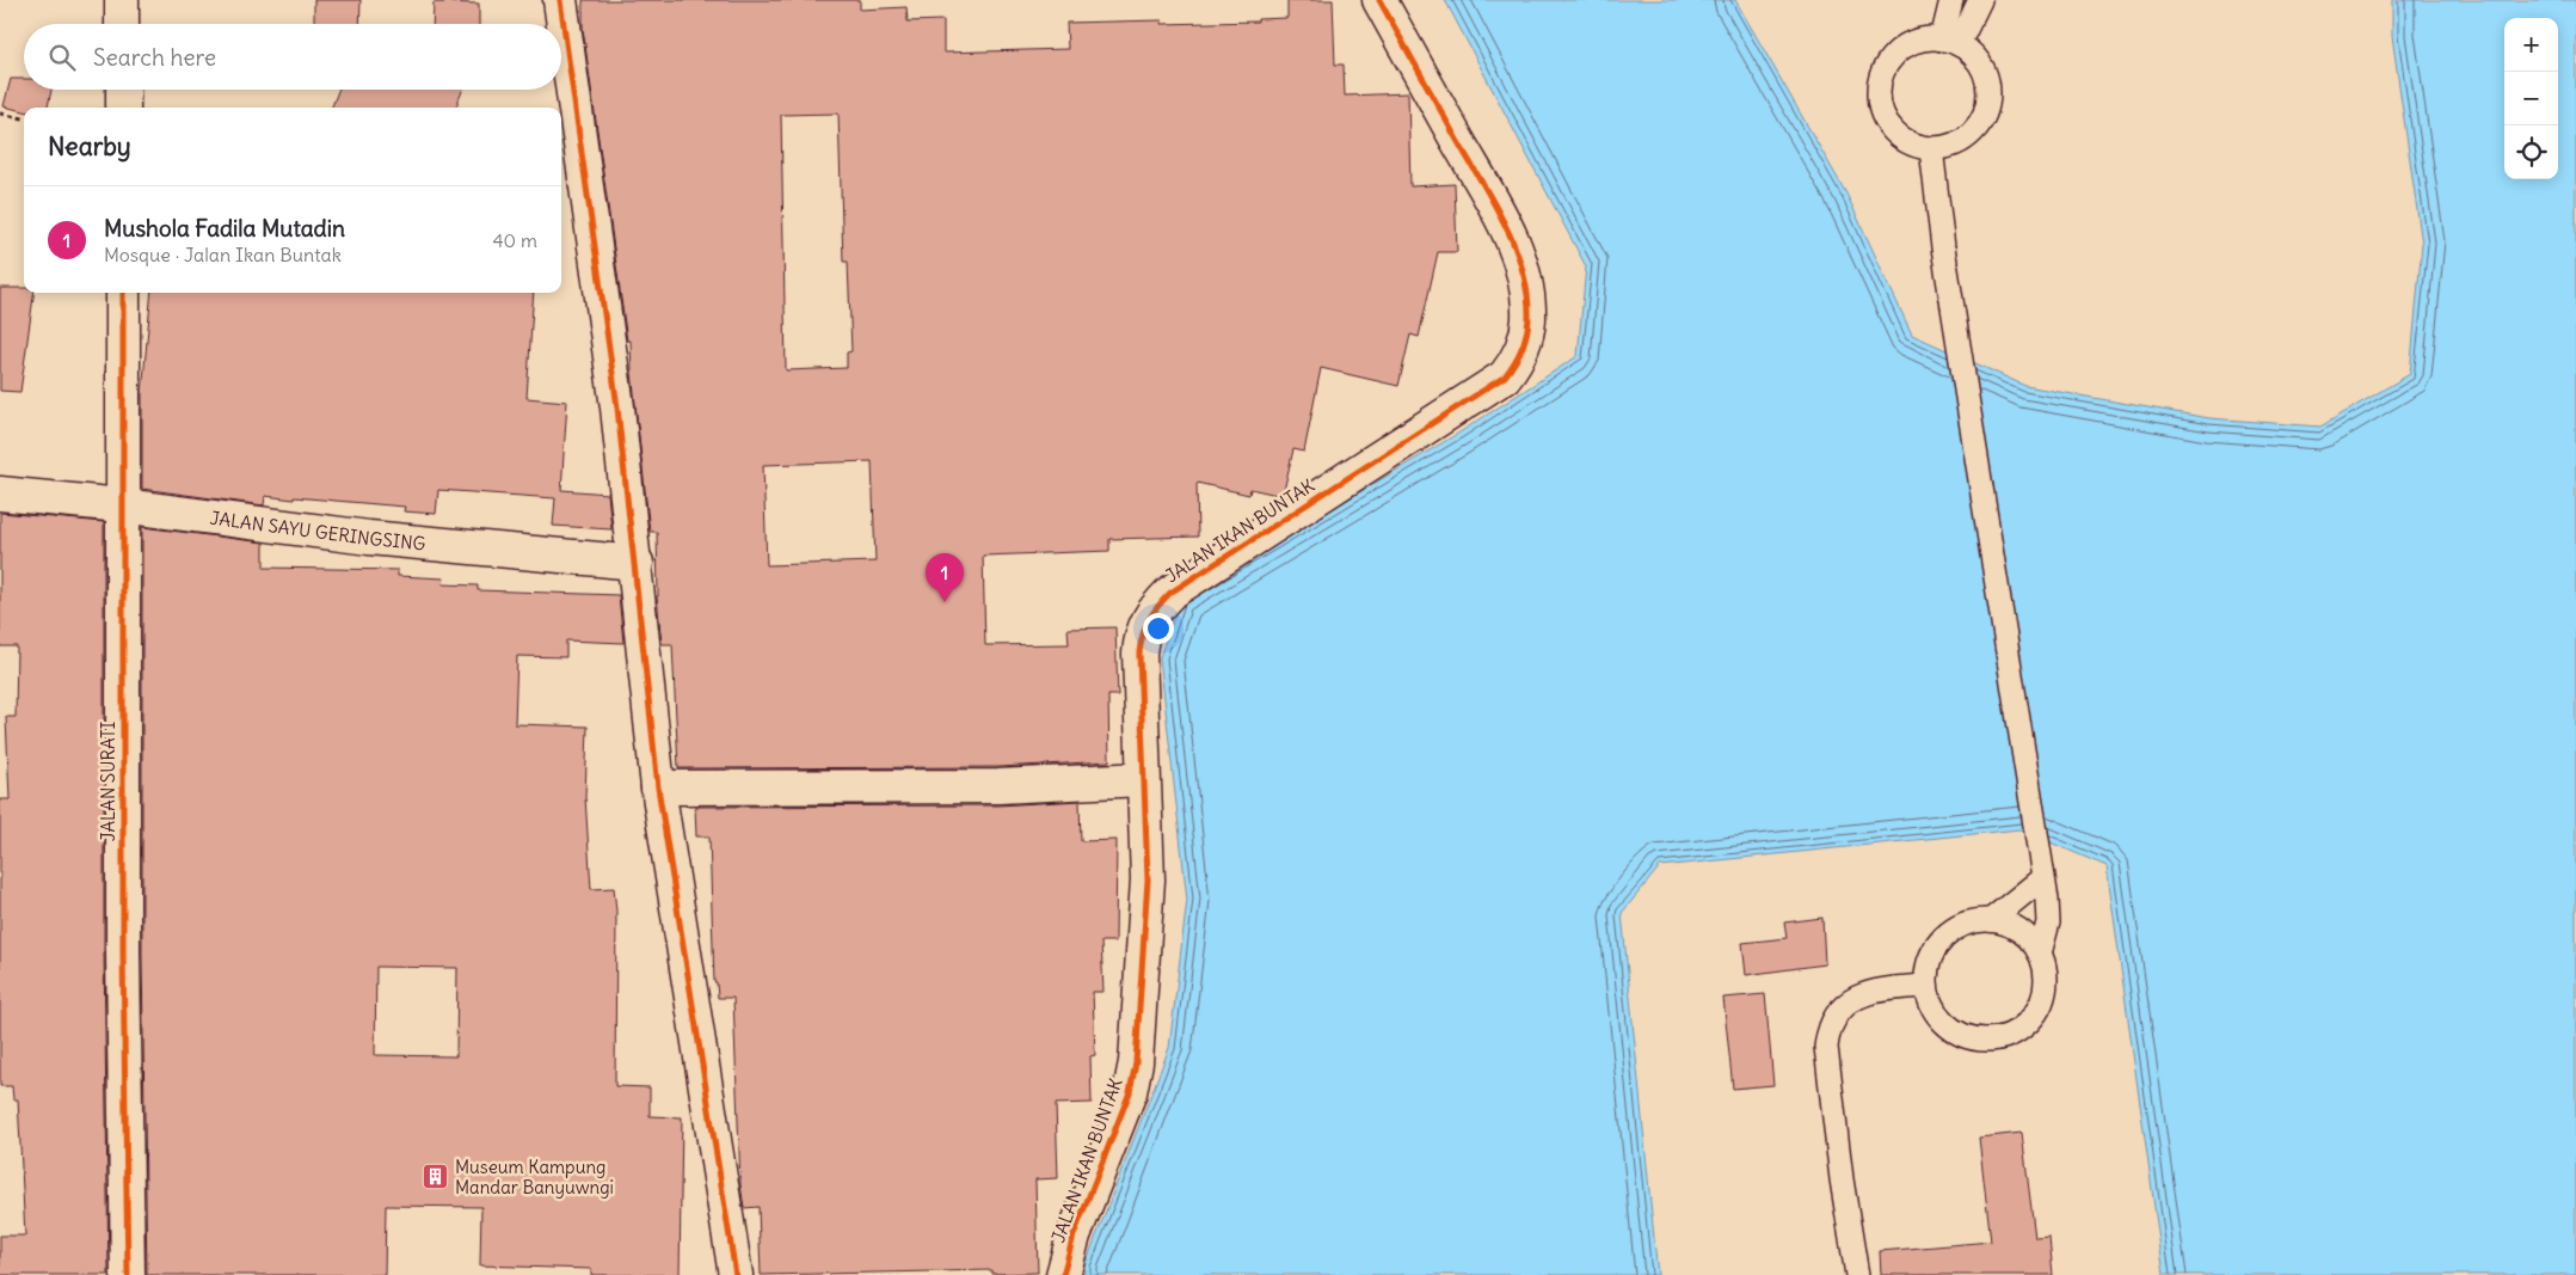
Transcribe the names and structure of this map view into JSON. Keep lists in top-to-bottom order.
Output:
{
  "streets": {
    "street": ["JALAN SAYU GERINGSING", "JALAN IKAN BUNTAK", "JALAN SURATI"]
  },
  "crossings": [
    ["JALAN SAYU GERINGSING", "JALAN SURATI"]
  ],
  "places": {
    "building": ["Museum Kampung Mandar Banyuwngi"]
  },
  "page": {
    "map_buttons": ["+", "−"],
    "search": "Search here",
    "heading": "Nearby",
    "list": [
      {
        "mark": "1",
        "name": "Mushola Fadila Mutadin",
        "note": "Mosque · Jalan Ikan Buntak",
        "value": "40 m"
      }
    ],
    "pins": "1"
  }
}
